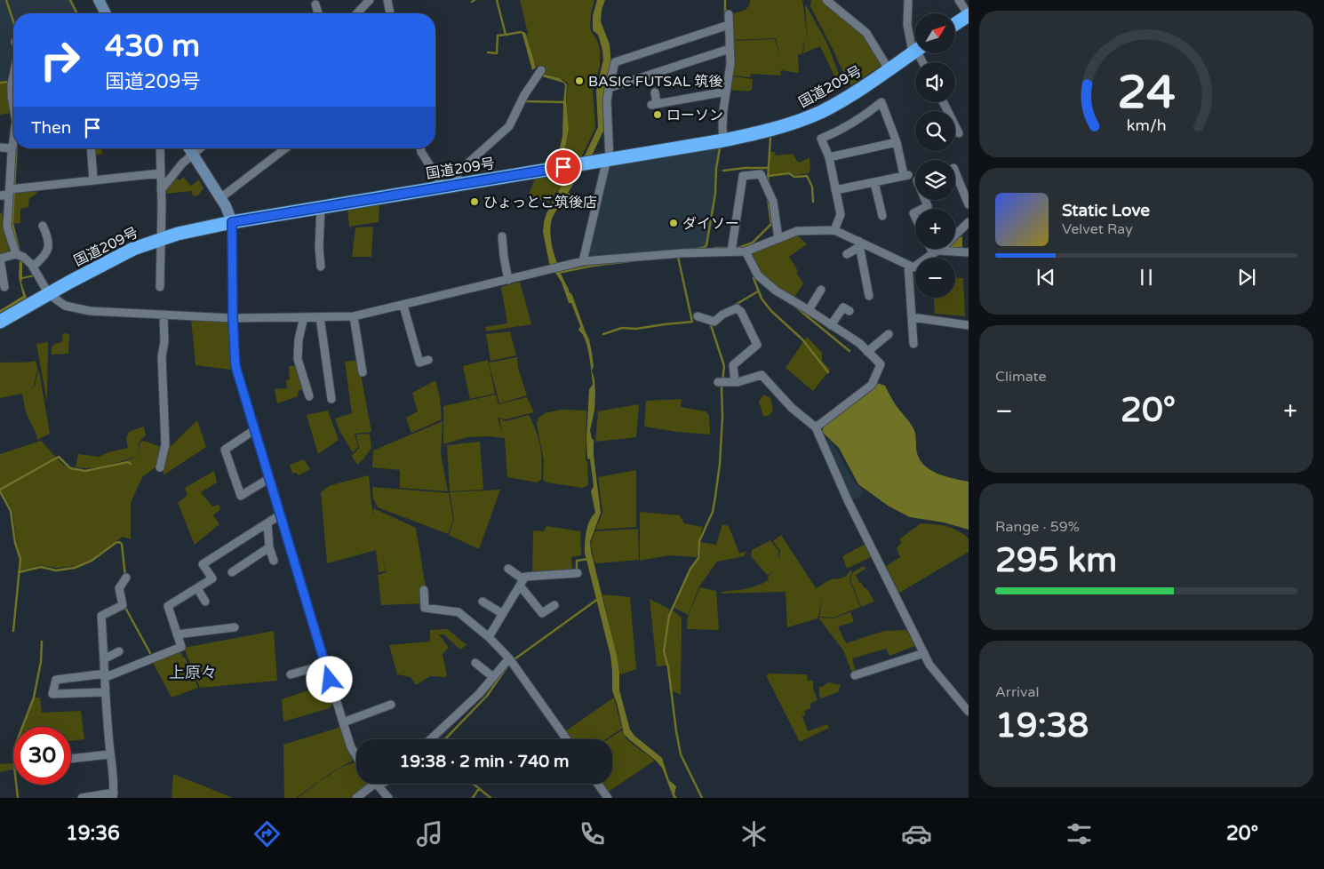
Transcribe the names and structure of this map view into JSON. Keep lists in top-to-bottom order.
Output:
{
  "streets": {
    "highway": ["国道209号"]
  },
  "districts": ["上原々"],
  "places": [
    "BASIC FUTSAL 筑後",
    "ローソン",
    "ひょっとこ筑後店",
    "ダイソー"
  ],
  "north": "top right",
  "page": {
    "map_buttons": ["+", "−"],
    "turn": ["430 m", "国道209号"],
    "then": "Then",
    "song": ["Static Love", "Velvet Ray"],
    "tile": [
      "Climate",
      ["Range · 59%", "295 km"],
      ["Arrival", "19:38"]
    ],
    "heat": ["−", "20°", "+"],
    "limit": "30",
    "trip": "19:38 · 2 min · 740 m",
    "tabs": ["19:36", "20°"],
    "gauge": ["24", "km/h"]
  }
}
